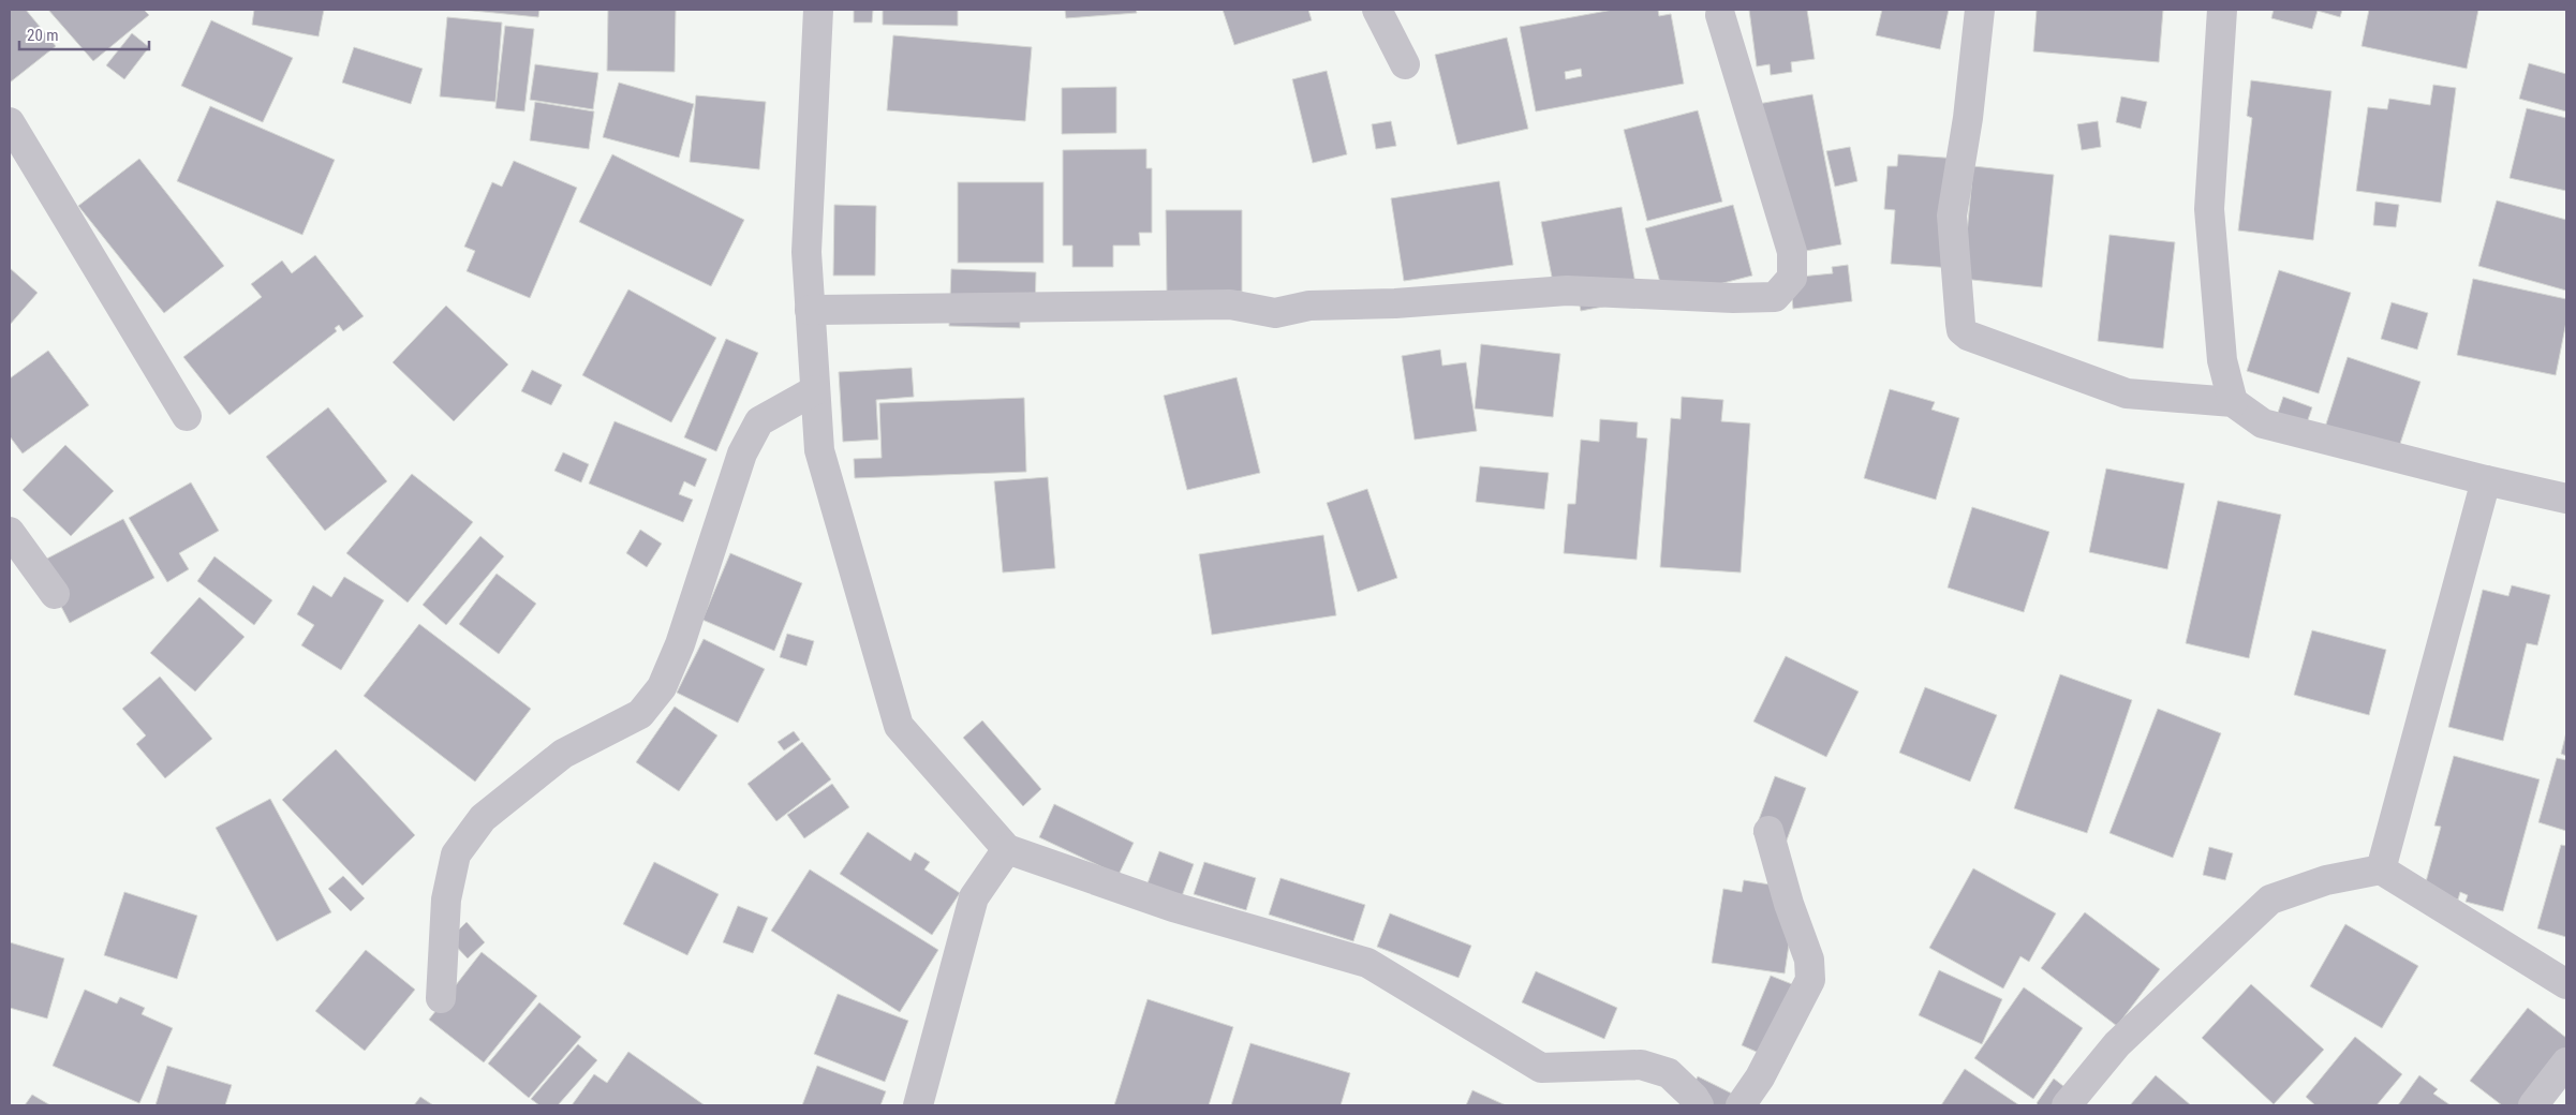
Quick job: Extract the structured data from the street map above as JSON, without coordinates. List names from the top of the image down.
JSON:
{
  "scale_bar": "20 m"
}
